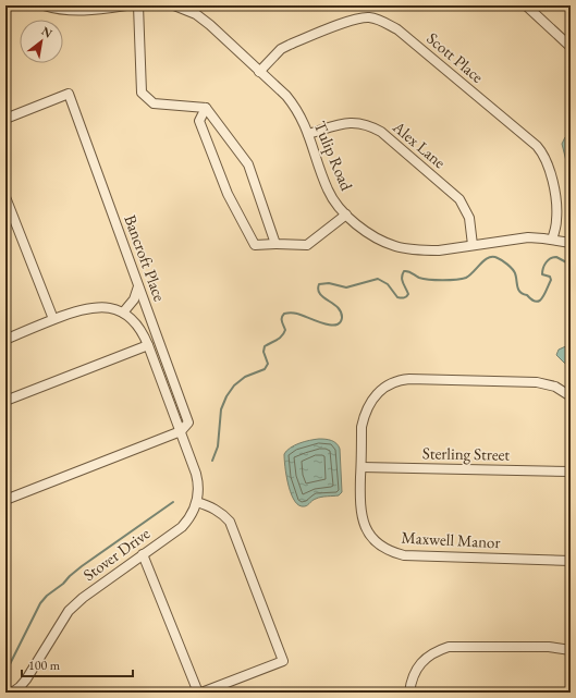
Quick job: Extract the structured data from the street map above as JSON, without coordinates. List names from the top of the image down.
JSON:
{
  "streets": {
    "street": [
      "Scott Place",
      "Alex Lane",
      "Tulip Road",
      "Bancroft Place",
      "Sterling Street",
      "Maxwell Manor",
      "Stover Drive"
    ]
  },
  "crossings": [
    ["Scott Place", "Tulip Road"],
    ["Alex Lane", "Tulip Road"],
    ["Bancroft Place", "Stover Drive"],
    ["Sterling Street", "Maxwell Manor"]
  ],
  "scale_bar": "100 m",
  "north": "top right"
}
